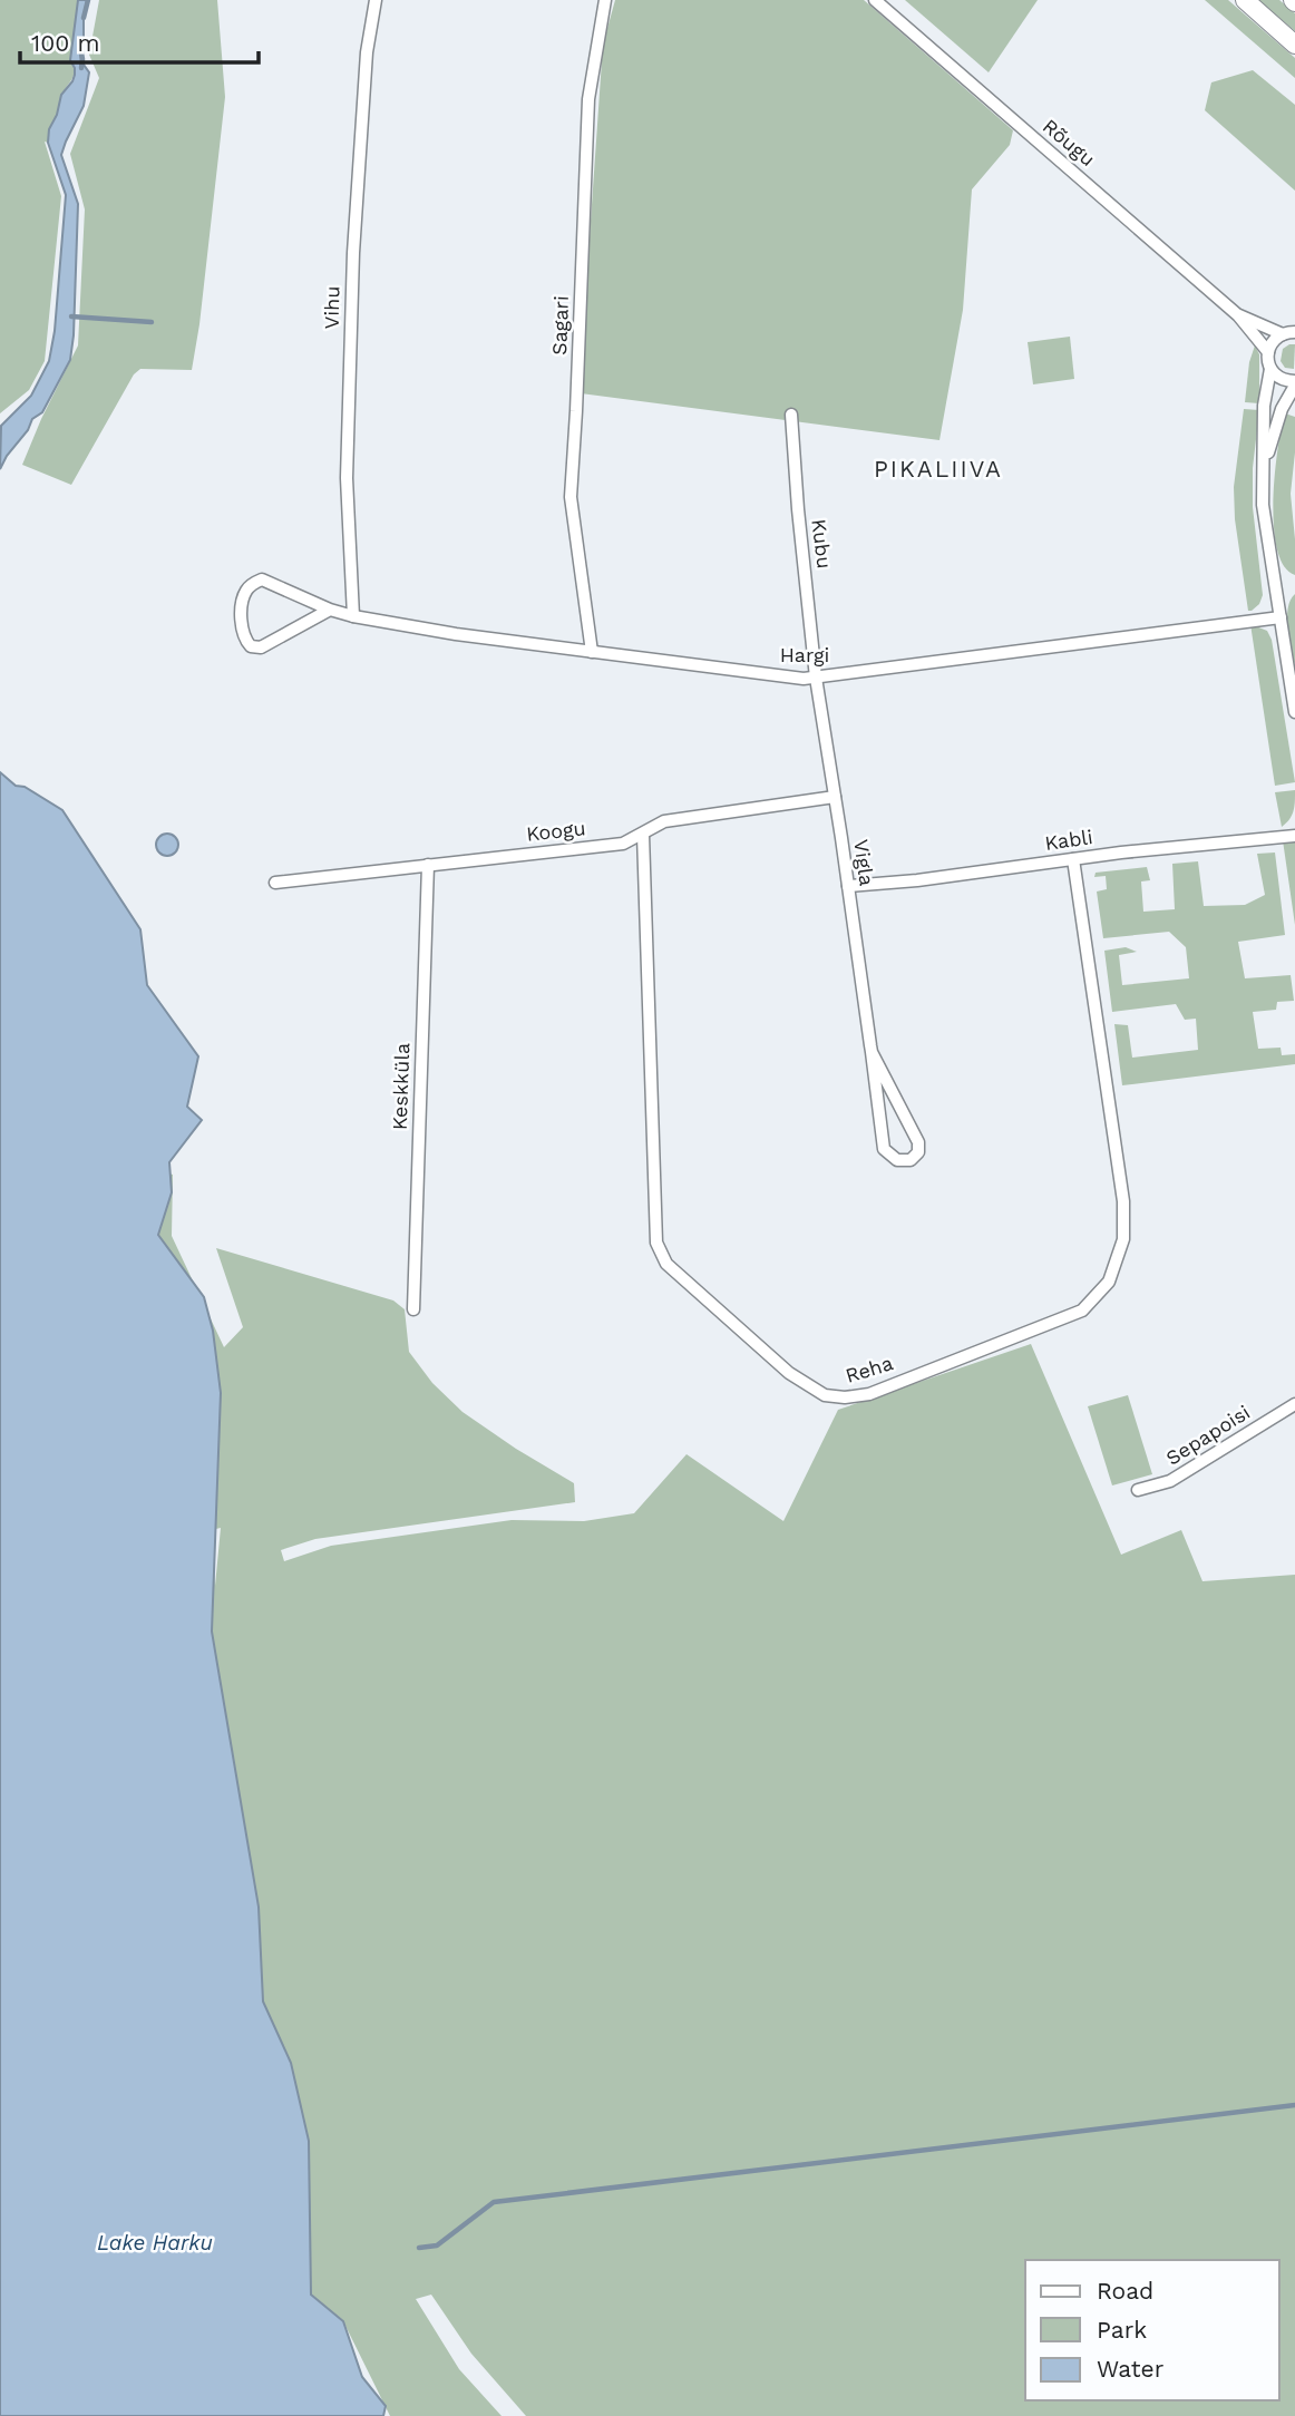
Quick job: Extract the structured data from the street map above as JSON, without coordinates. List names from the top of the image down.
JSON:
{
  "streets": {
    "street": [
      "Rõugu",
      "Vihu",
      "Sagari",
      "Kubu",
      "Hargi",
      "Koogu",
      "Kabli",
      "Vigla",
      "Keskküla",
      "Reha",
      "Sepapoisi"
    ]
  },
  "crossings": [
    ["Vihu", "Hargi"],
    ["Sagari", "Hargi"],
    ["Kubu", "Hargi"],
    ["Kubu", "Vigla"],
    ["Hargi", "Vigla"],
    ["Koogu", "Vigla"],
    ["Koogu", "Keskküla"],
    ["Koogu", "Reha"],
    ["Kabli", "Vigla"],
    ["Kabli", "Reha"]
  ],
  "districts": ["PIKALIIVA"],
  "water": ["Lake Harku"],
  "legend": ["Road", "Park", "Water"],
  "scale_bar": "100 m"
}
